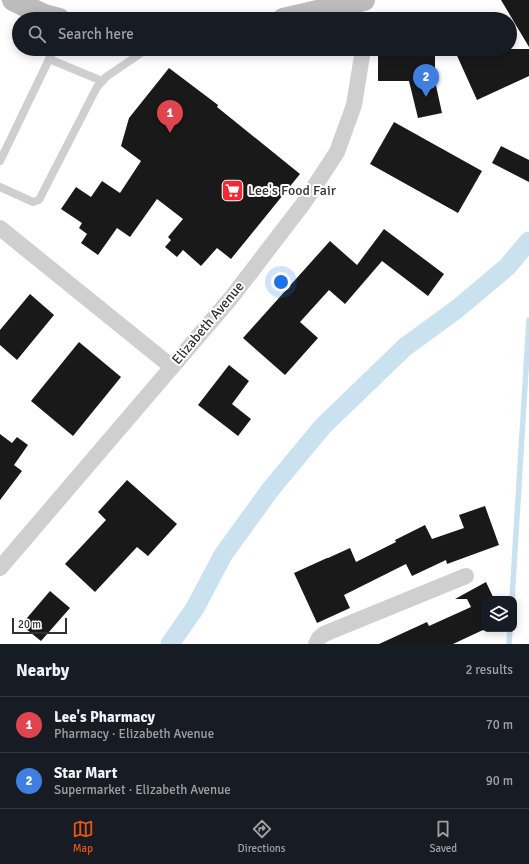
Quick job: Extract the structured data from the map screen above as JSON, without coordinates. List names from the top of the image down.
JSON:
{
  "streets": {
    "street": ["Elizabeth Avenue"]
  },
  "places": {
    "supermarket": ["Lee's Food Fair"]
  },
  "scale_bar": "20 m",
  "page": {
    "search": "Search here",
    "pins": ["2", "1"],
    "scale": "20 m",
    "heading": ["Nearby", "2 results"],
    "list": [
      {
        "mark": "1",
        "name": "Lee's Pharmacy",
        "note": "Pharmacy · Elizabeth Avenue",
        "value": "70 m"
      },
      {
        "mark": "2",
        "name": "Star Mart",
        "note": "Supermarket · Elizabeth Avenue",
        "value": "90 m"
      }
    ],
    "nav": ["Map", "Directions", "Saved"]
  }
}
